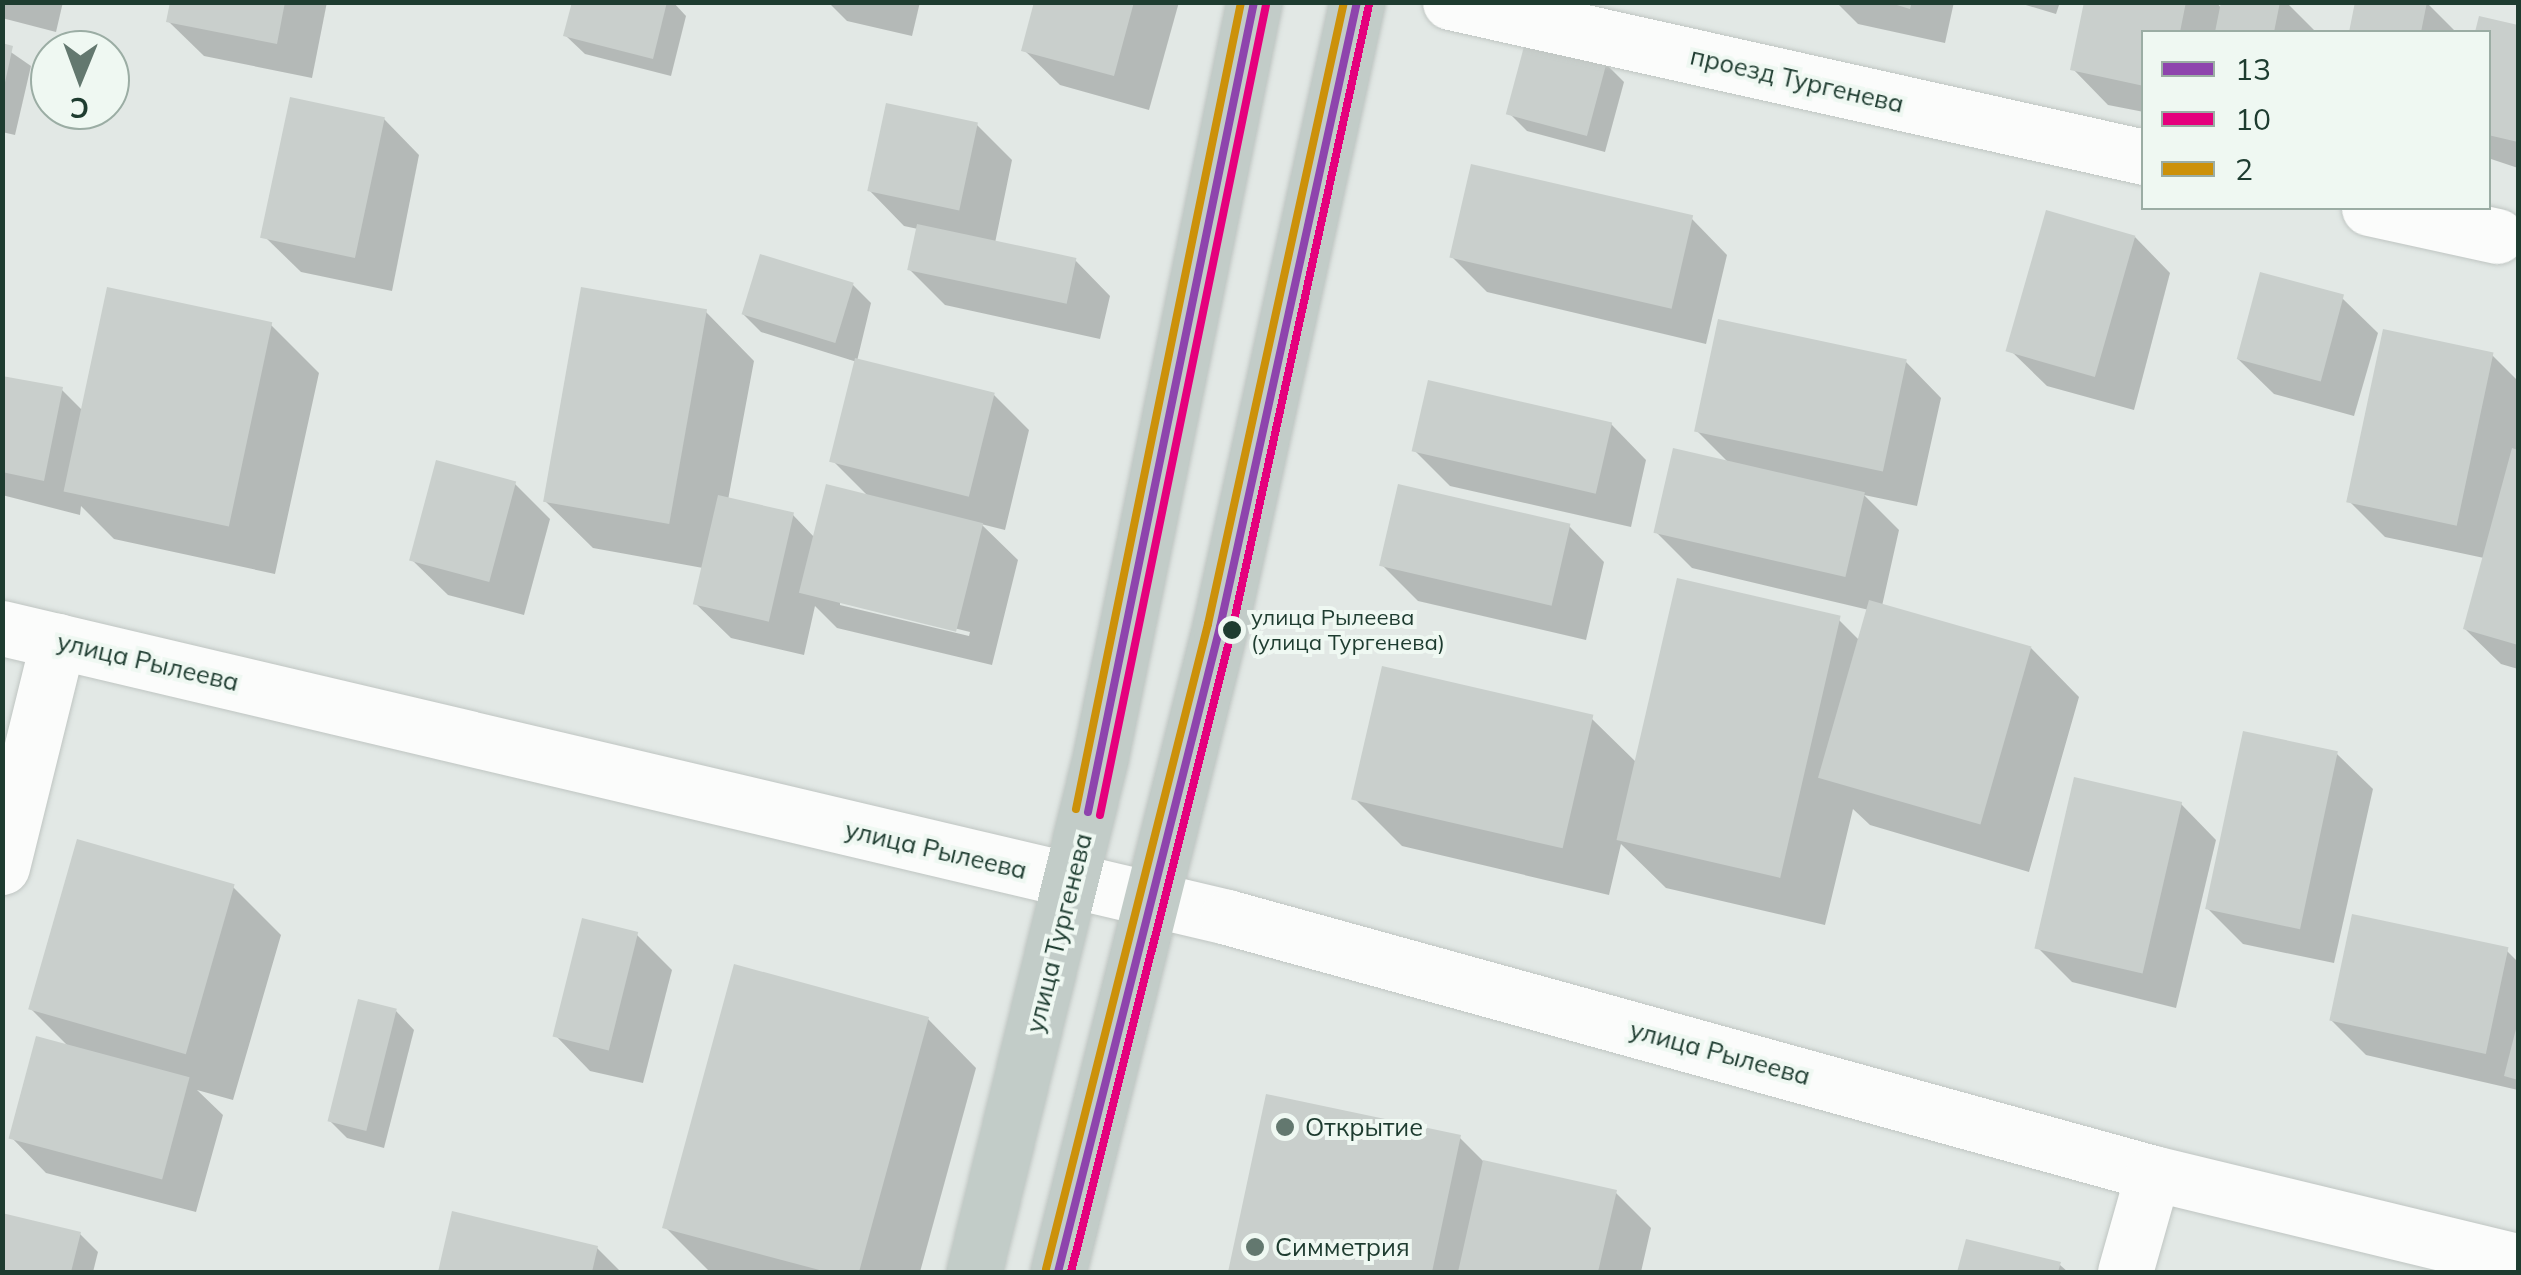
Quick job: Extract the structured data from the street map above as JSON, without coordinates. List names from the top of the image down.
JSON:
{
  "streets": {
    "highway": ["улица Тургенева"],
    "street": ["проезд Тургенева", "улица Рылеева"]
  },
  "crossings": [
    ["улица Рылеева", "улица Тургенева"]
  ],
  "places": ["улица Рылеева (улица Тургенева)", "Открытие", "Симметрия"],
  "lines": ["transit line 13", "transit line 2", "transit line 10"],
  "legend": ["13", "10", "2"],
  "north": "bottom"
}
